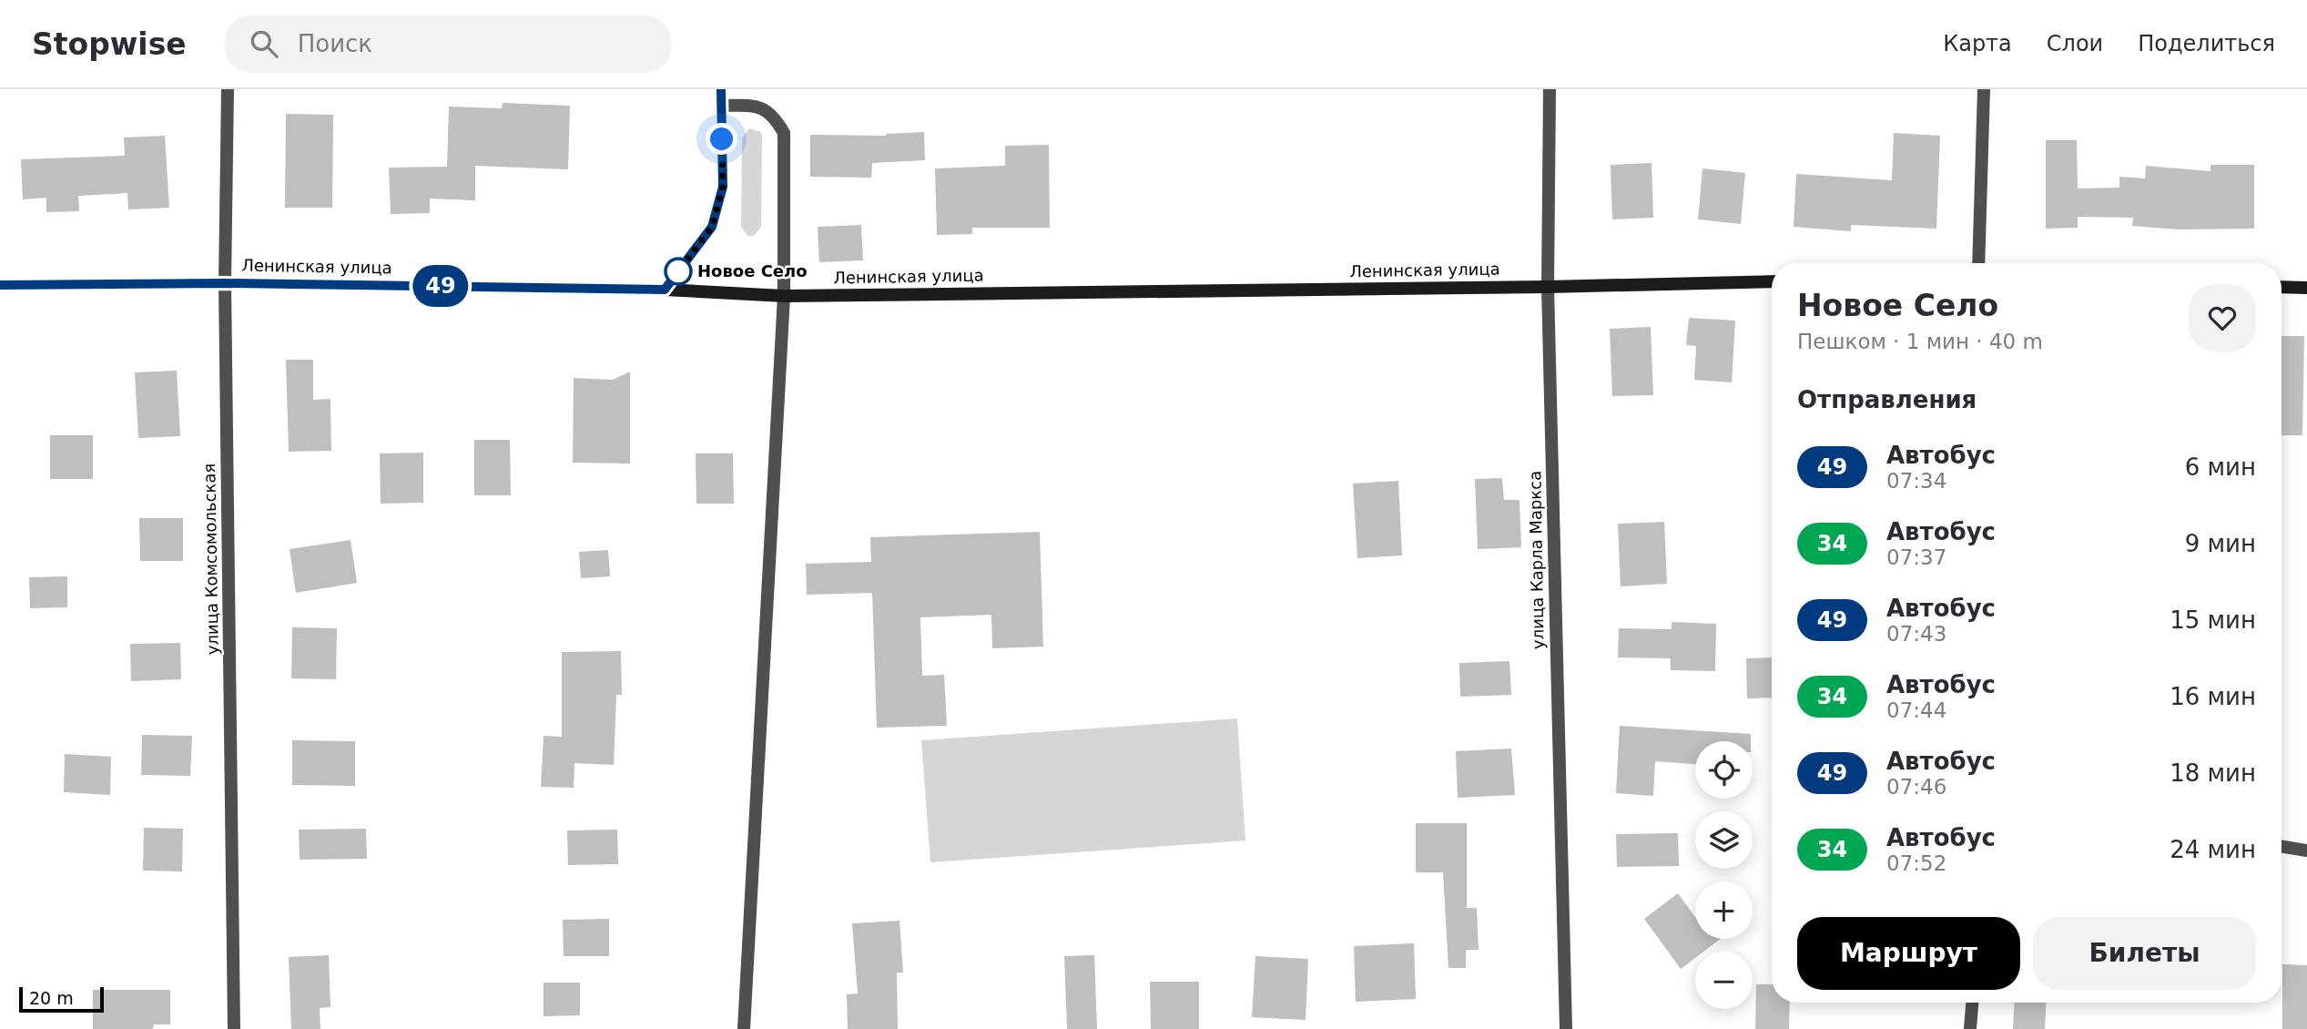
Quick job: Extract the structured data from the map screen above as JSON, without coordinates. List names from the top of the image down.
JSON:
{
  "streets": {
    "street": ["Ленинская улица", "улица Комсомольская", "улица Карла Маркса"]
  },
  "crossings": [
    ["Ленинская улица", "улица Комсомольская"],
    ["Ленинская улица", "улица Карла Маркса"]
  ],
  "places": ["Новое Село"],
  "lines": ["bus line 49"],
  "scale_bar": "20 m",
  "page": {
    "header": "Stopwise",
    "search": "Поиск",
    "nav": ["Карта", "Слои", "Поделиться"],
    "on_map": "49",
    "heading": [
      ["Новое Село", "Пешком · 1 мин · 40 m"],
      "Отправления"
    ],
    "list": [
      {
        "mark": "49",
        "name": "Автобус",
        "note": "07:34",
        "value": "6 мин"
      },
      {
        "mark": "34",
        "name": "Автобус",
        "note": "07:37",
        "value": "9 мин"
      },
      {
        "mark": "49",
        "name": "Автобус",
        "note": "07:43",
        "value": "15 мин"
      },
      {
        "mark": "34",
        "name": "Автобус",
        "note": "07:44",
        "value": "16 мин"
      },
      {
        "mark": "49",
        "name": "Автобус",
        "note": "07:46",
        "value": "18 мин"
      },
      {
        "mark": "34",
        "name": "Автобус",
        "note": "07:52",
        "value": "24 мин"
      }
    ],
    "map_buttons": ["+", "−"],
    "buttons": ["Маршрут", "Билеты"],
    "scale": "20 m"
  }
}
